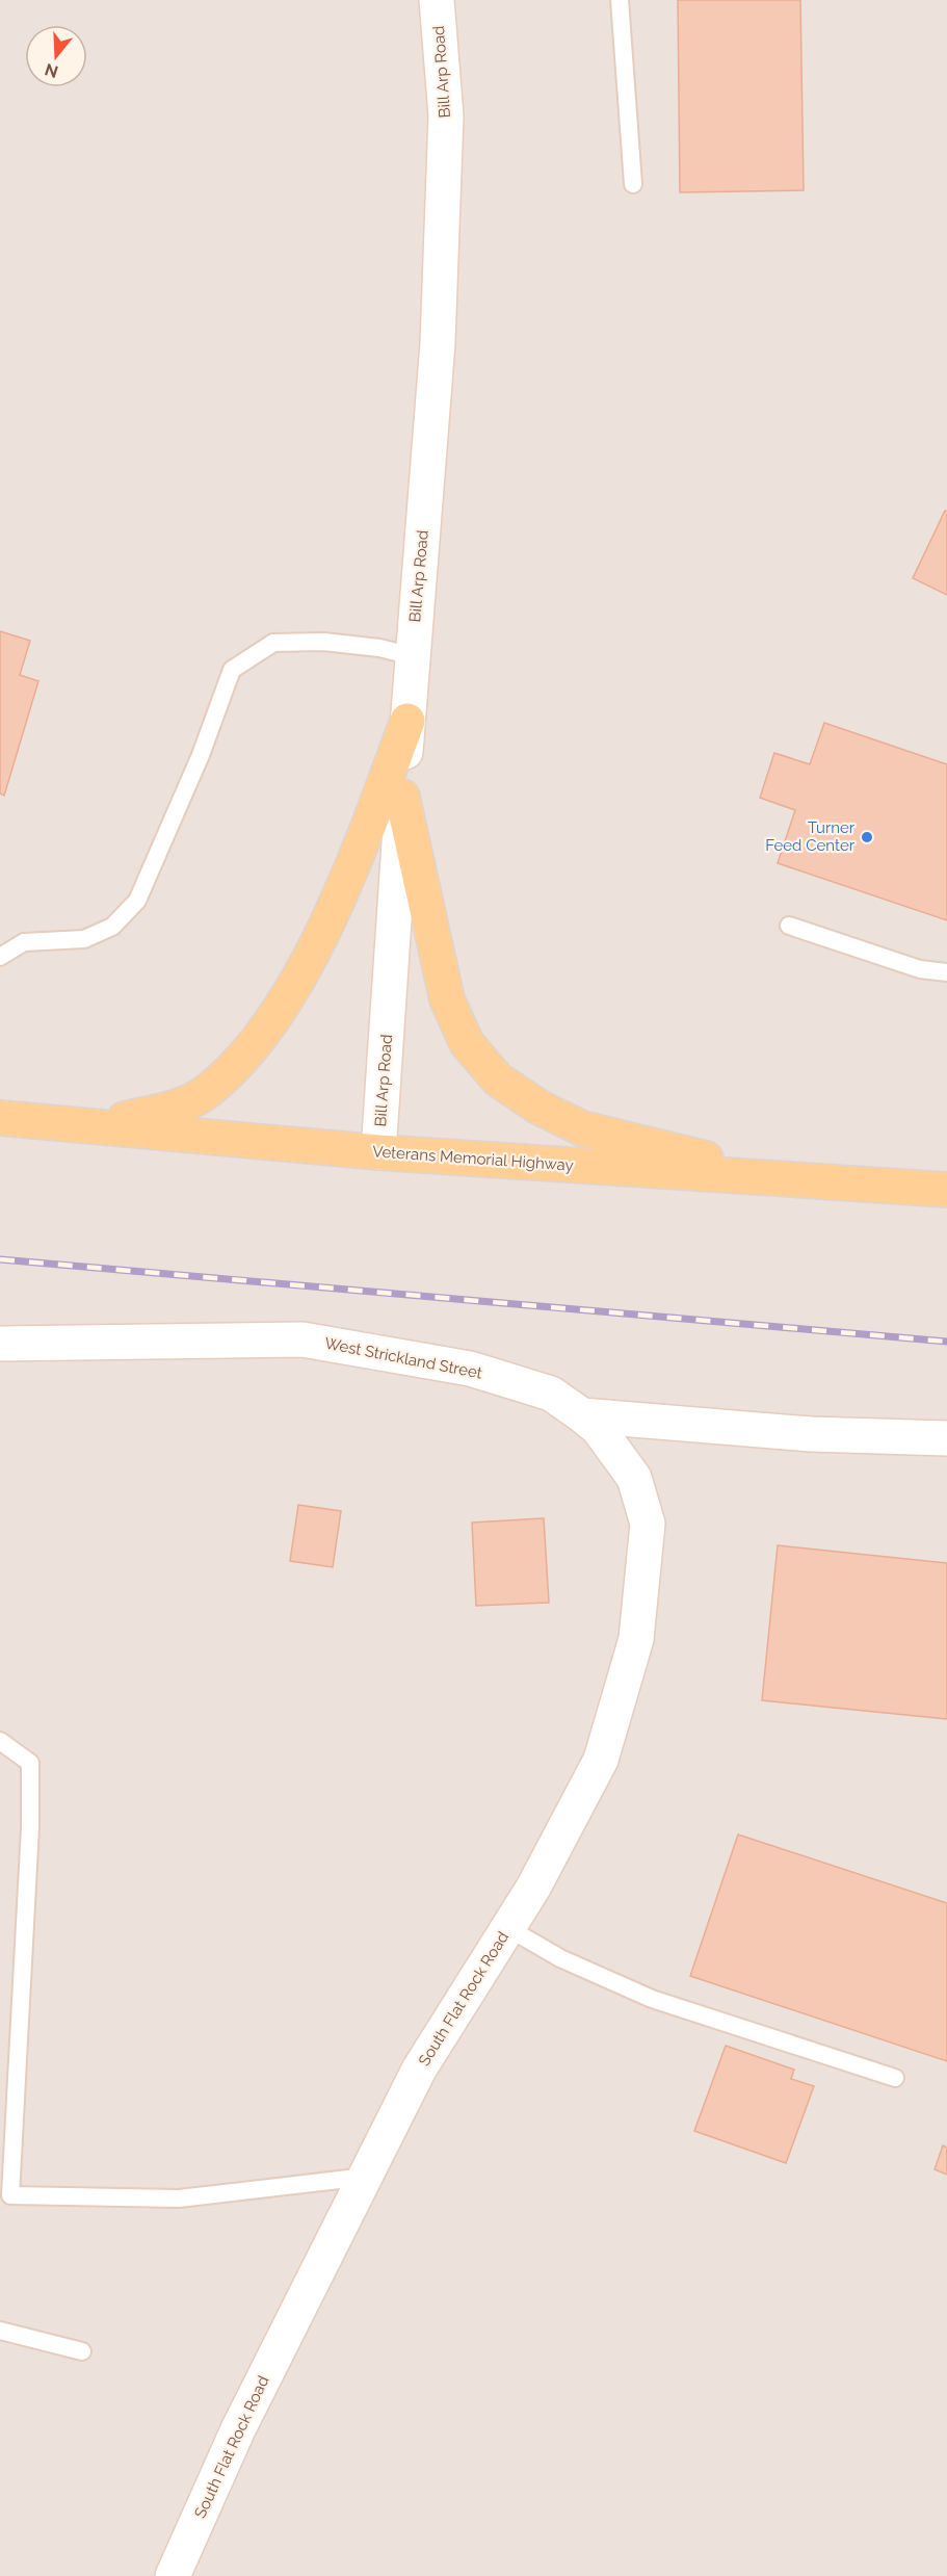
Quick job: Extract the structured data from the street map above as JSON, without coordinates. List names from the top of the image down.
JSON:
{
  "streets": {
    "main road": ["Veterans Memorial Highway"],
    "street": ["Bill Arp Road", "West Strickland Street", "South Flat Rock Road"]
  },
  "crossings": [
    ["Bill Arp Road", "Veterans Memorial Highway"],
    ["West Strickland Street", "South Flat Rock Road"]
  ],
  "places": ["Turner Feed Center"],
  "north": "bottom"
}
